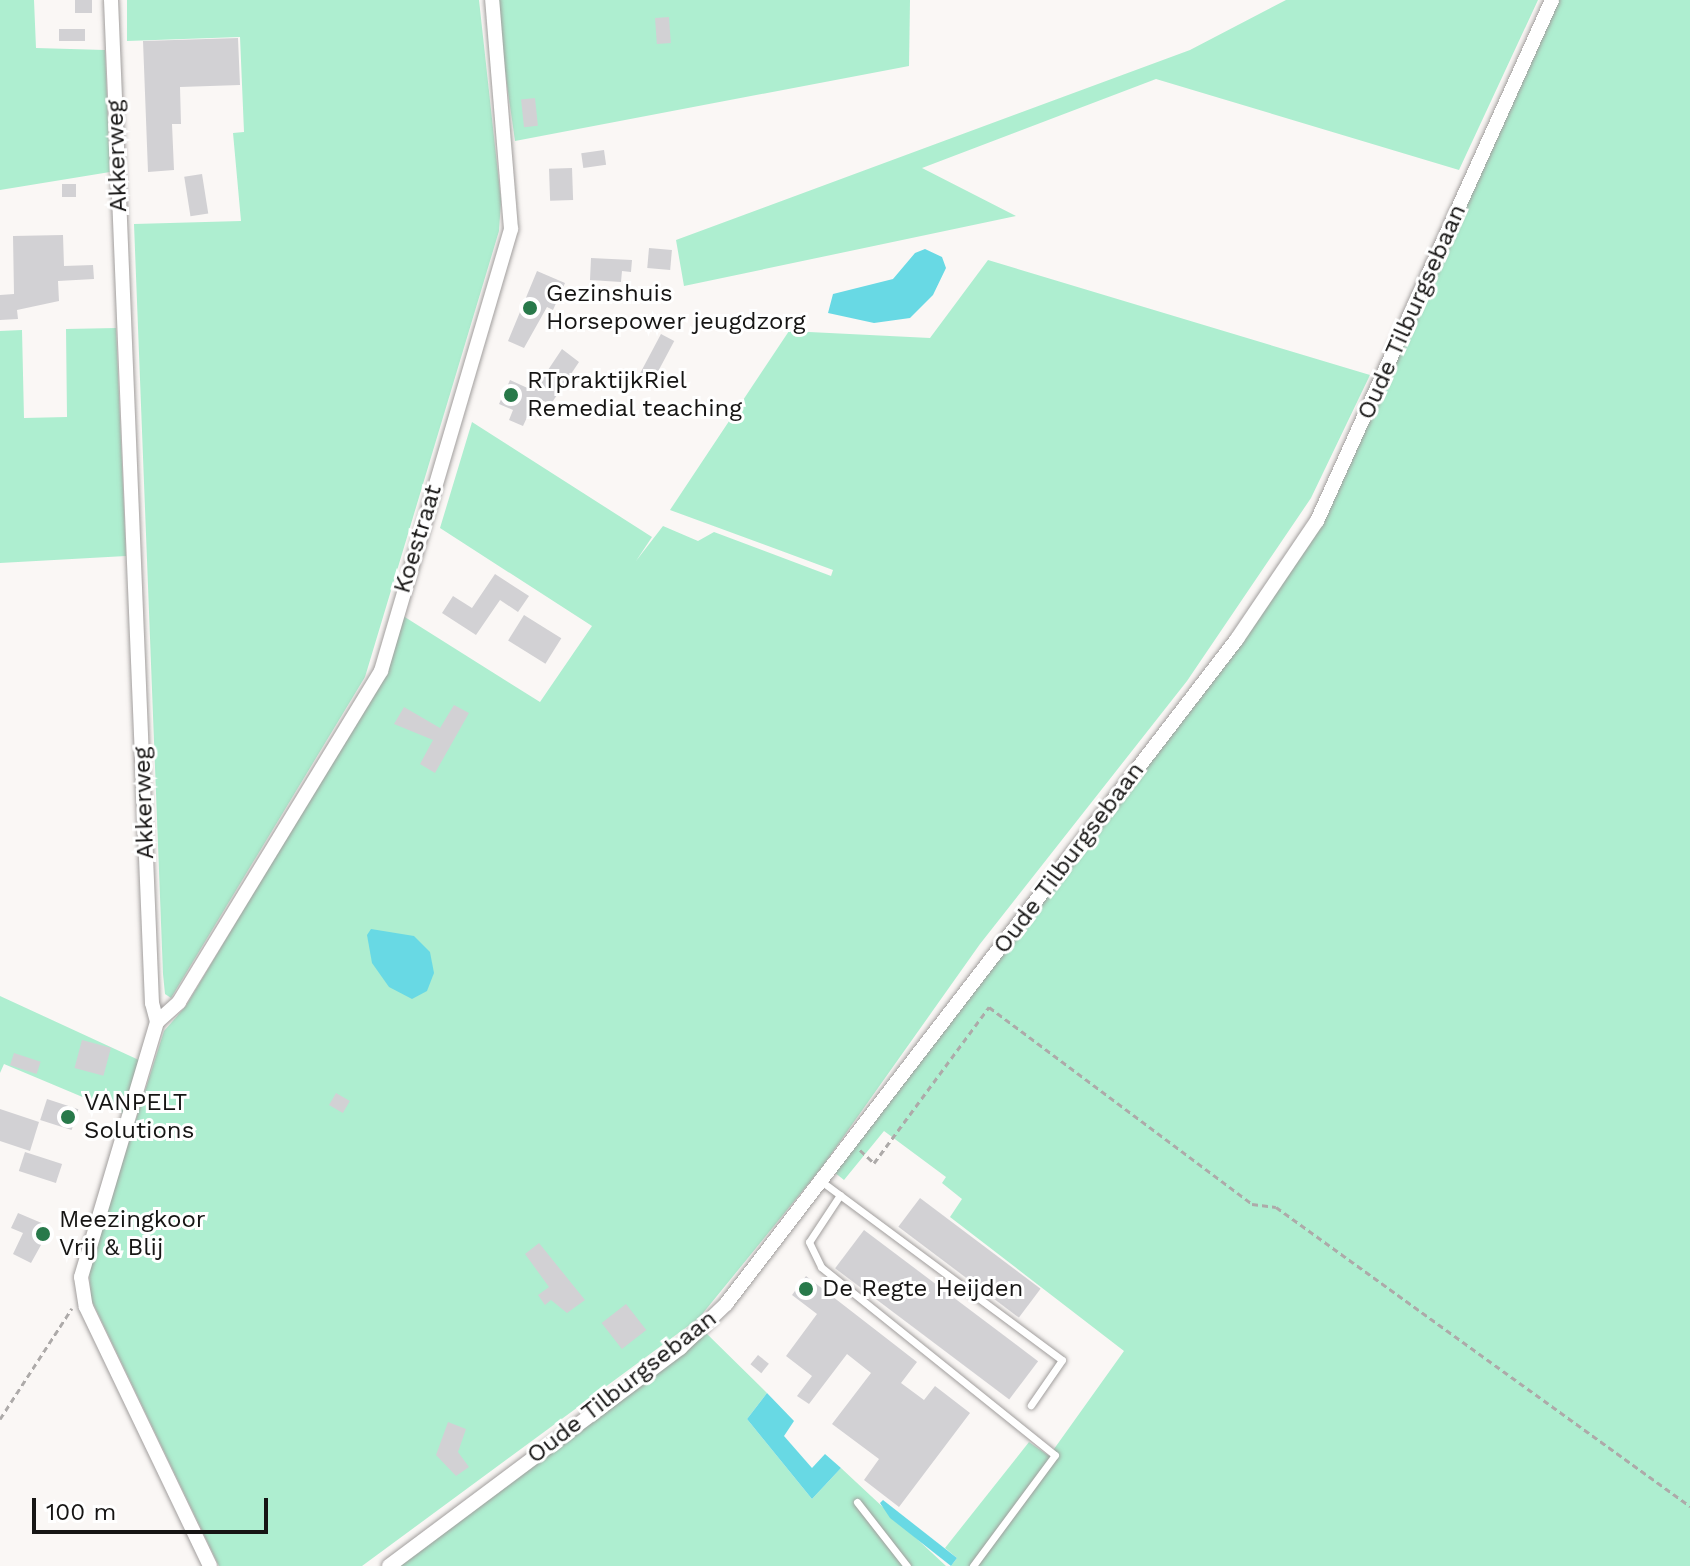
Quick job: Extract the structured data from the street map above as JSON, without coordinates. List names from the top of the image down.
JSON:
{
  "streets": {
    "street": ["Akkerweg", "Oude Tilburgsebaan", "Koestraat"]
  },
  "crossings": [
    ["Akkerweg", "Koestraat"]
  ],
  "places": [
    "Gezinshuis Horsepower jeugdzorg",
    "RTpraktijkRiel Remedial teaching",
    "VANPELT Solutions",
    "Meezingkoor Vrij & Blij",
    "De Regte Heijden"
  ],
  "scale_bar": "100 m"
}
